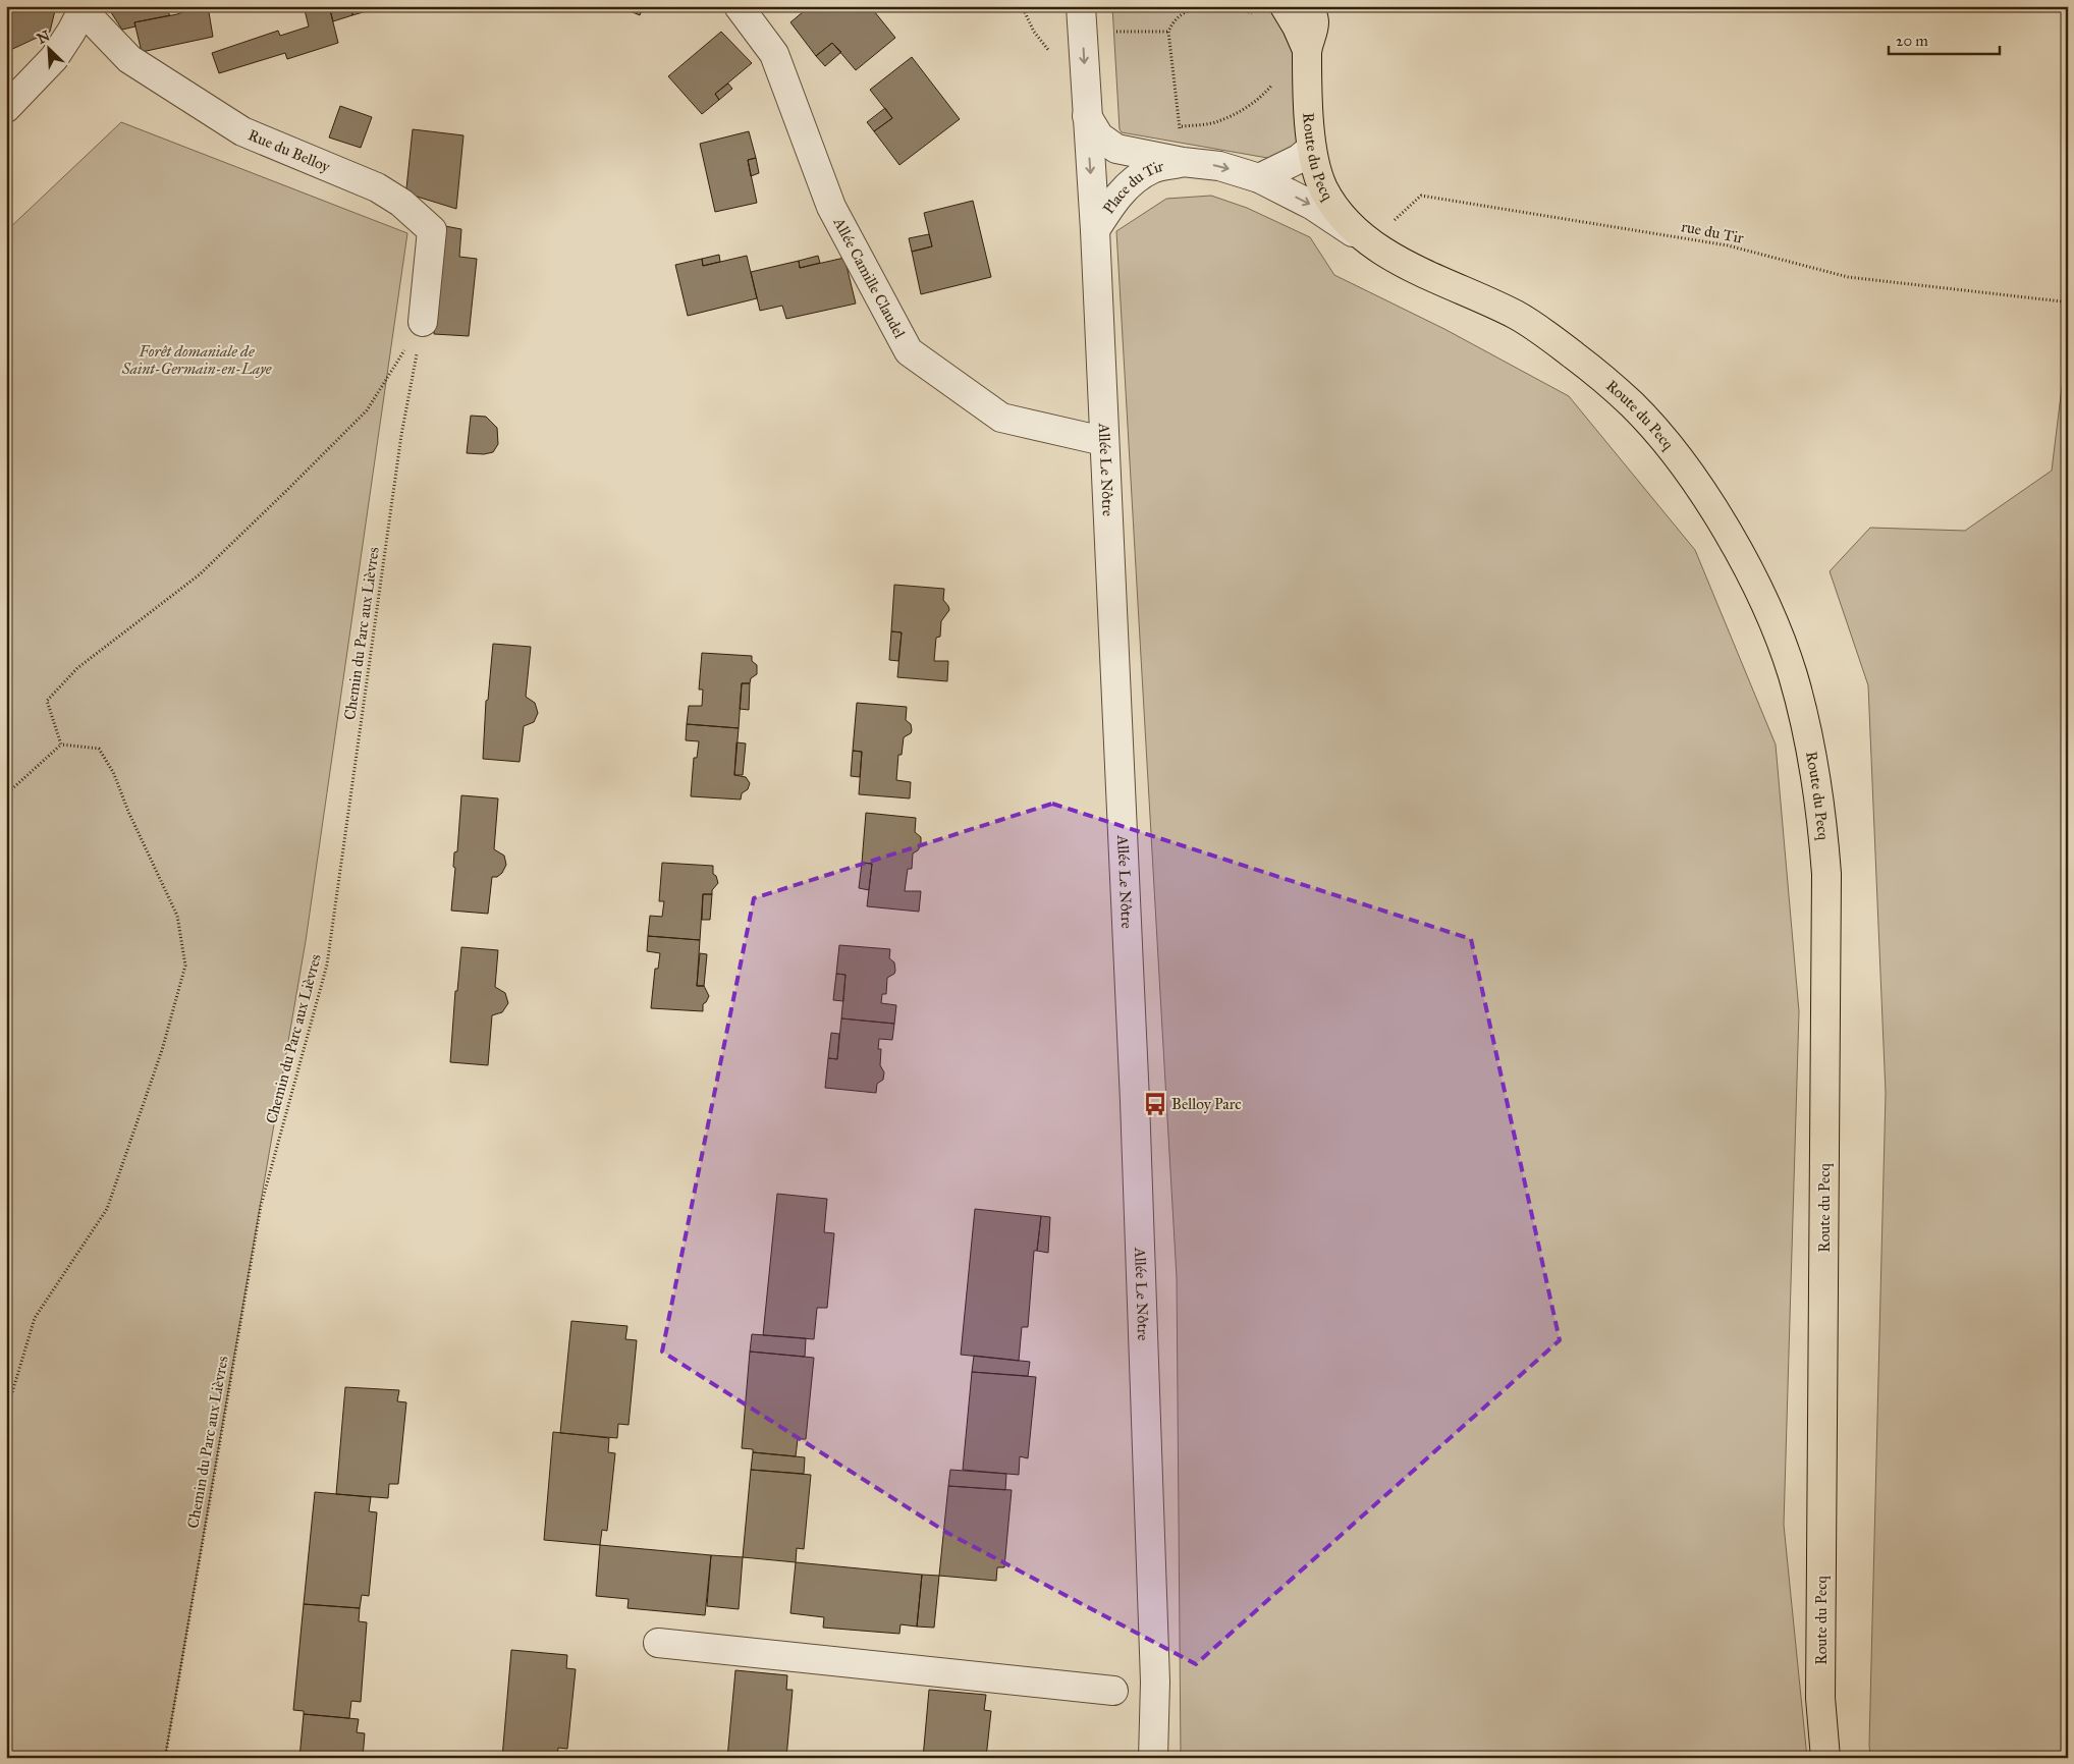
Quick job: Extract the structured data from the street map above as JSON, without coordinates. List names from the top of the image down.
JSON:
{
  "streets": {
    "main road": ["Route du Pecq"],
    "street": [
      "Rue du Belloy",
      "Place du Tir",
      "Allée Camille Claudel",
      "Allée Le Nôtre"
    ],
    "path": ["rue du Tir", "Chemin du Parc aux Lièvres"]
  },
  "crossings": [
    ["Rue du Belloy", "Chemin du Parc aux Lièvres"],
    ["Route du Pecq", "Place du Tir"],
    ["Route du Pecq", "rue du Tir"],
    ["Place du Tir", "rue du Tir"],
    ["Place du Tir", "Allée Le Nôtre"],
    ["Allée Camille Claudel", "Allée Le Nôtre"]
  ],
  "one_way": ["Place du Tir"],
  "parks": ["Forêt domaniale de Saint-Germain-en-Laye"],
  "places": {
    "bus stop": ["Belloy Parc"]
  },
  "scale_bar": "20 m",
  "north": "top left"
}
